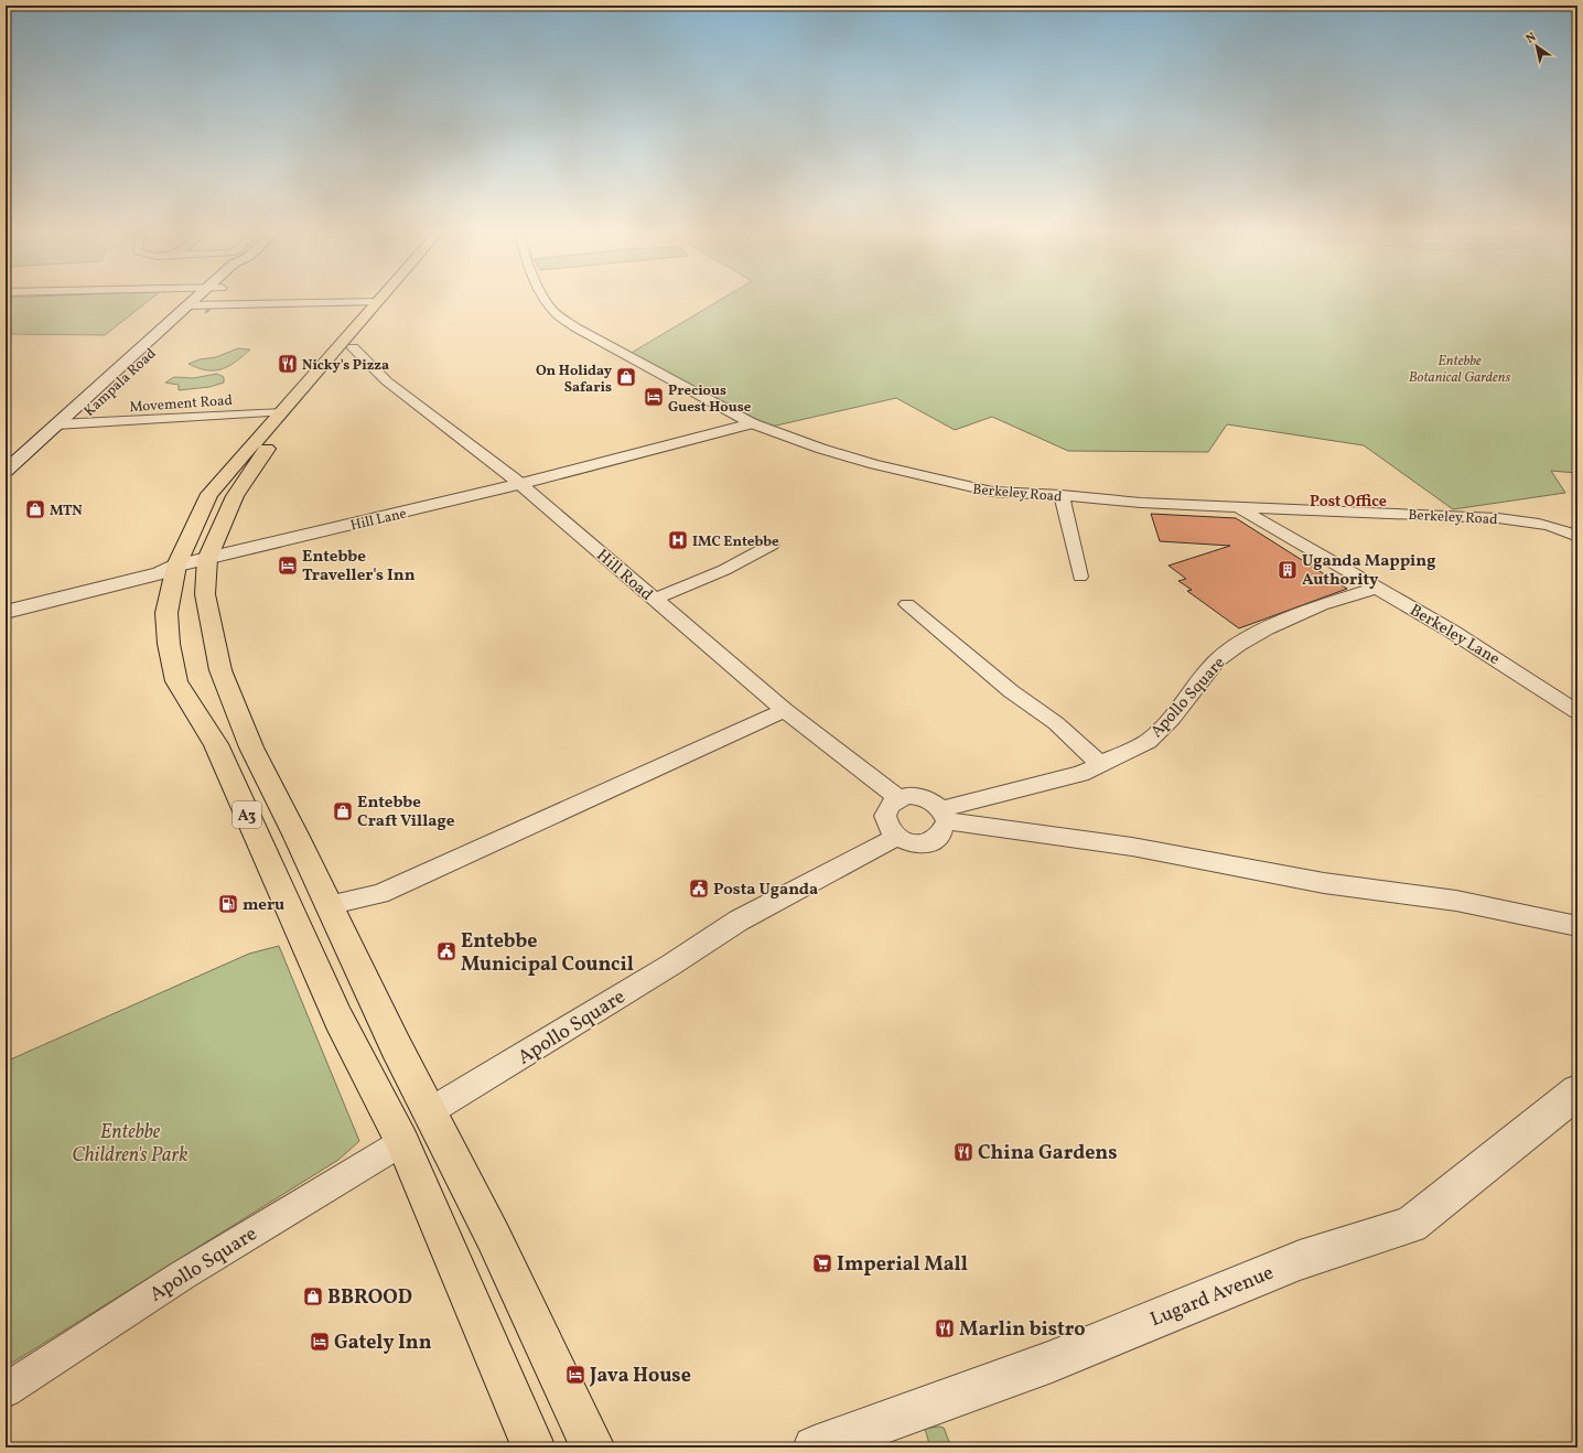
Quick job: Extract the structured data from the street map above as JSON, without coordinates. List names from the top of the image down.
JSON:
{
  "streets": {
    "highway": ["A3"],
    "main road": ["Kampala Road", "Hill Lane", "Lugard Avenue"],
    "street": [
      "Movement Road",
      "Berkeley Road",
      "Hill Road",
      "Berkeley Lane",
      "Apollo Square"
    ]
  },
  "crossings": [
    ["Kampala Road", "Movement Road"],
    ["Movement Road", "A3"],
    ["Berkeley Road", "Hill Lane"],
    ["Berkeley Road", "Berkeley Lane"],
    ["Hill Lane", "Hill Road"],
    ["Hill Lane", "A3"],
    ["Hill Road", "Apollo Square"],
    ["Hill Road", "A3"],
    ["Berkeley Lane", "Apollo Square"],
    ["Apollo Square", "A3"]
  ],
  "districts": ["Post Office"],
  "parks": ["Entebbe Botanical Gardens", "Entebbe Children's Park"],
  "places": {
    "restaurant": ["Nicky's Pizza", "China Gardens", "Marlin bistro"],
    "shop": [
      "On Holiday Safaris",
      "MTN",
      "Entebbe Craft Village",
      "BBROOD"
    ],
    "hotel": [
      "Precious Guest House",
      "Entebbe Traveller's Inn",
      "Gately Inn",
      "Java House"
    ],
    "hospital": ["IMC Entebbe"],
    "building": ["Uganda Mapping Authority"],
    "public building": ["Posta Uganda", "Entebbe Municipal Council"],
    "fuel station": ["meru"],
    "supermarket": ["Imperial Mall"]
  },
  "north": "top left"
}
